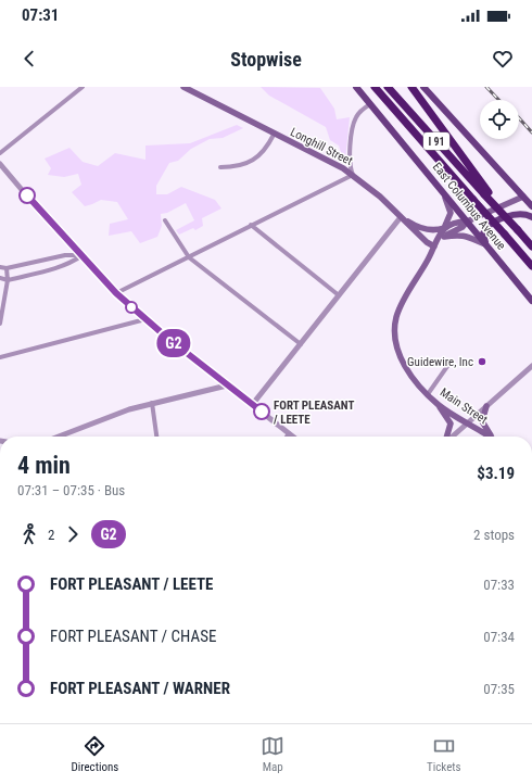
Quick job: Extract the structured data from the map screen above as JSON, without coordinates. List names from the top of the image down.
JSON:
{
  "streets": {
    "highway": ["I 91"],
    "main road": ["Longhill Street", "East Columbus Avenue", "Main Street"]
  },
  "crossings": [
    ["Longhill Street", "Main Street"],
    ["East Columbus Avenue", "Main Street"]
  ],
  "places": ["Guidewire, Inc", "FORT PLEASANT / LEETE"],
  "lines": ["bus line G2"],
  "page": {
    "status": "07:31",
    "header": "Stopwise",
    "on_map": "G2",
    "heading": ["4 min", "07:31 – 07:35 · Bus", "$3.19"],
    "legs": ["2", "G2", "2 stops"],
    "list": [
      {
        "name": "FORT PLEASANT / LEETE",
        "value": "07:33"
      },
      {
        "name": "FORT PLEASANT / CHASE",
        "value": "07:34"
      },
      {
        "name": "FORT PLEASANT / WARNER",
        "value": "07:35"
      }
    ],
    "tabs": ["Directions", "Map", "Tickets"]
  }
}
